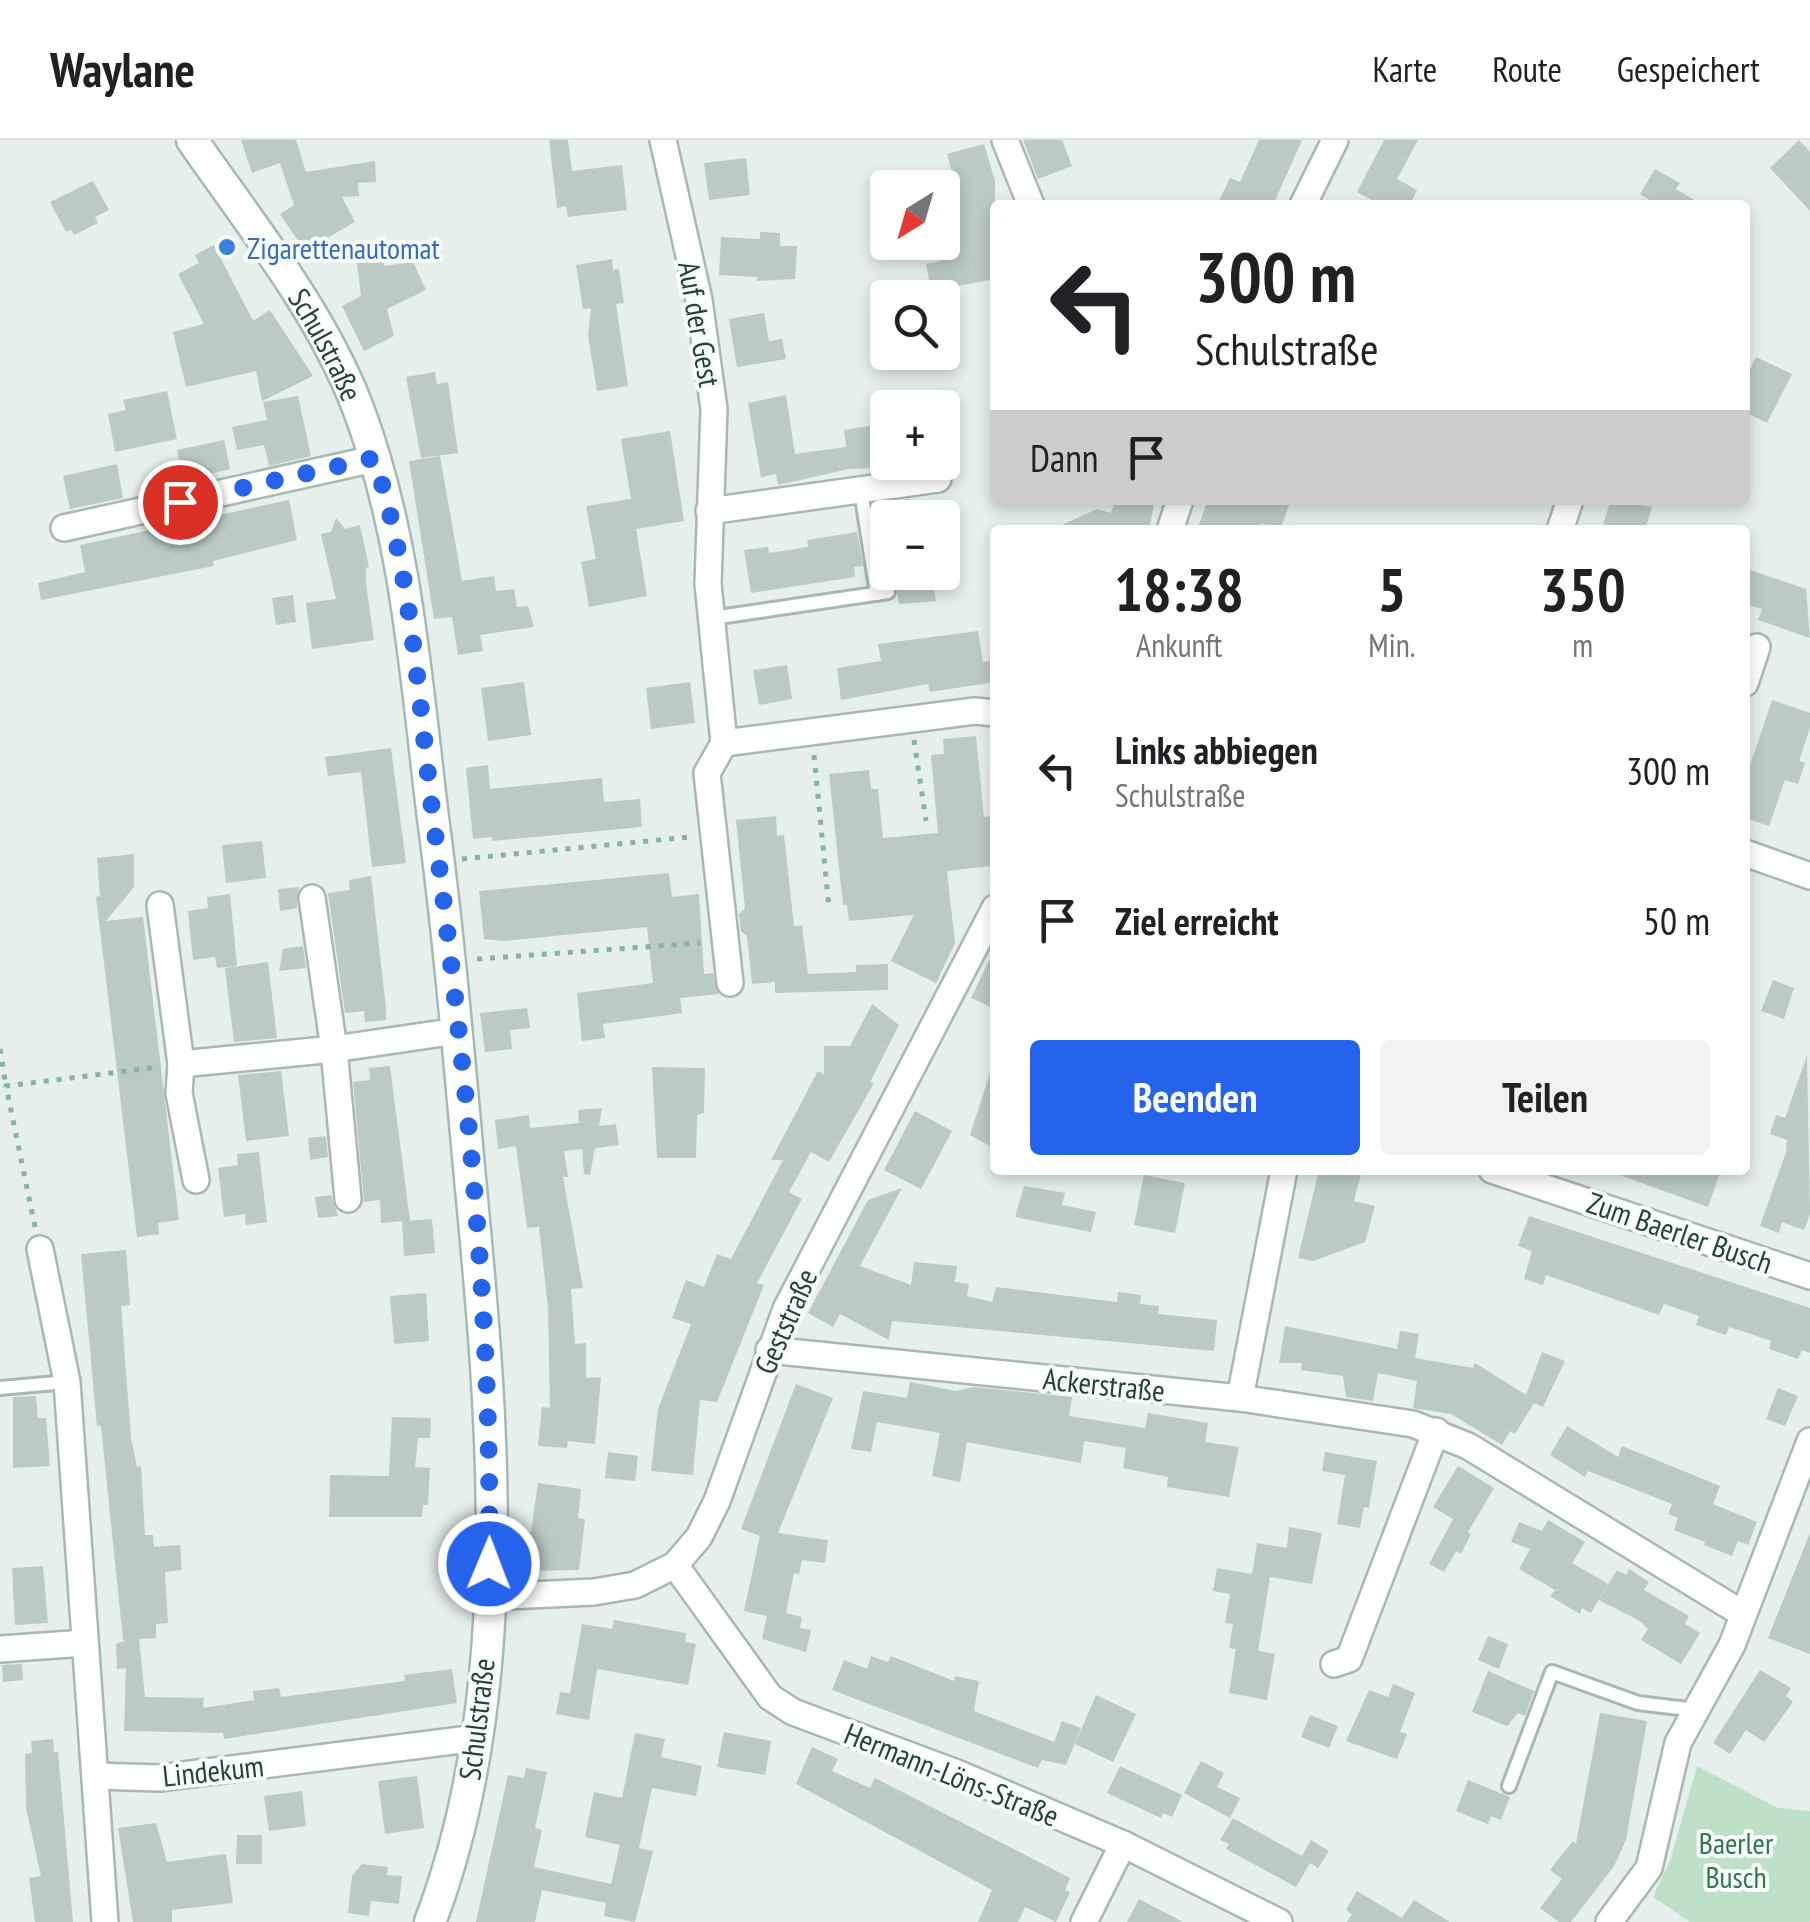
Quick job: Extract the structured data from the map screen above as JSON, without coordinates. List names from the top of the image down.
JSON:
{
  "streets": {
    "street": [
      "Auf der Gest",
      "Schulstraße",
      "Zum Baerler Busch",
      "Geststraße",
      "Ackerstraße",
      "Lindekum",
      "Hermann-Löns-Straße"
    ]
  },
  "crossings": [
    ["Schulstraße", "Geststraße"],
    ["Schulstraße", "Lindekum"],
    ["Geststraße", "Ackerstraße"],
    ["Geststraße", "Hermann-Löns-Straße"]
  ],
  "parks": ["Baerler Busch"],
  "places": ["Zigarettenautomat"],
  "north": "bottom left",
  "page": {
    "header": "Waylane",
    "nav": ["Karte", "Route", "Gespeichert"],
    "map_buttons": ["+", "−"],
    "turn": ["300 m", "Schulstraße"],
    "then": "Dann",
    "eta": [
      "18:38",
      "Ankunft",
      "5",
      "Min.",
      "350",
      "m"
    ],
    "list": [
      {
        "name": "Links abbiegen",
        "note": "Schulstraße",
        "value": "300 m"
      },
      {
        "name": "Ziel erreicht",
        "value": "50 m"
      }
    ],
    "buttons": ["Beenden", "Teilen"]
  }
}
